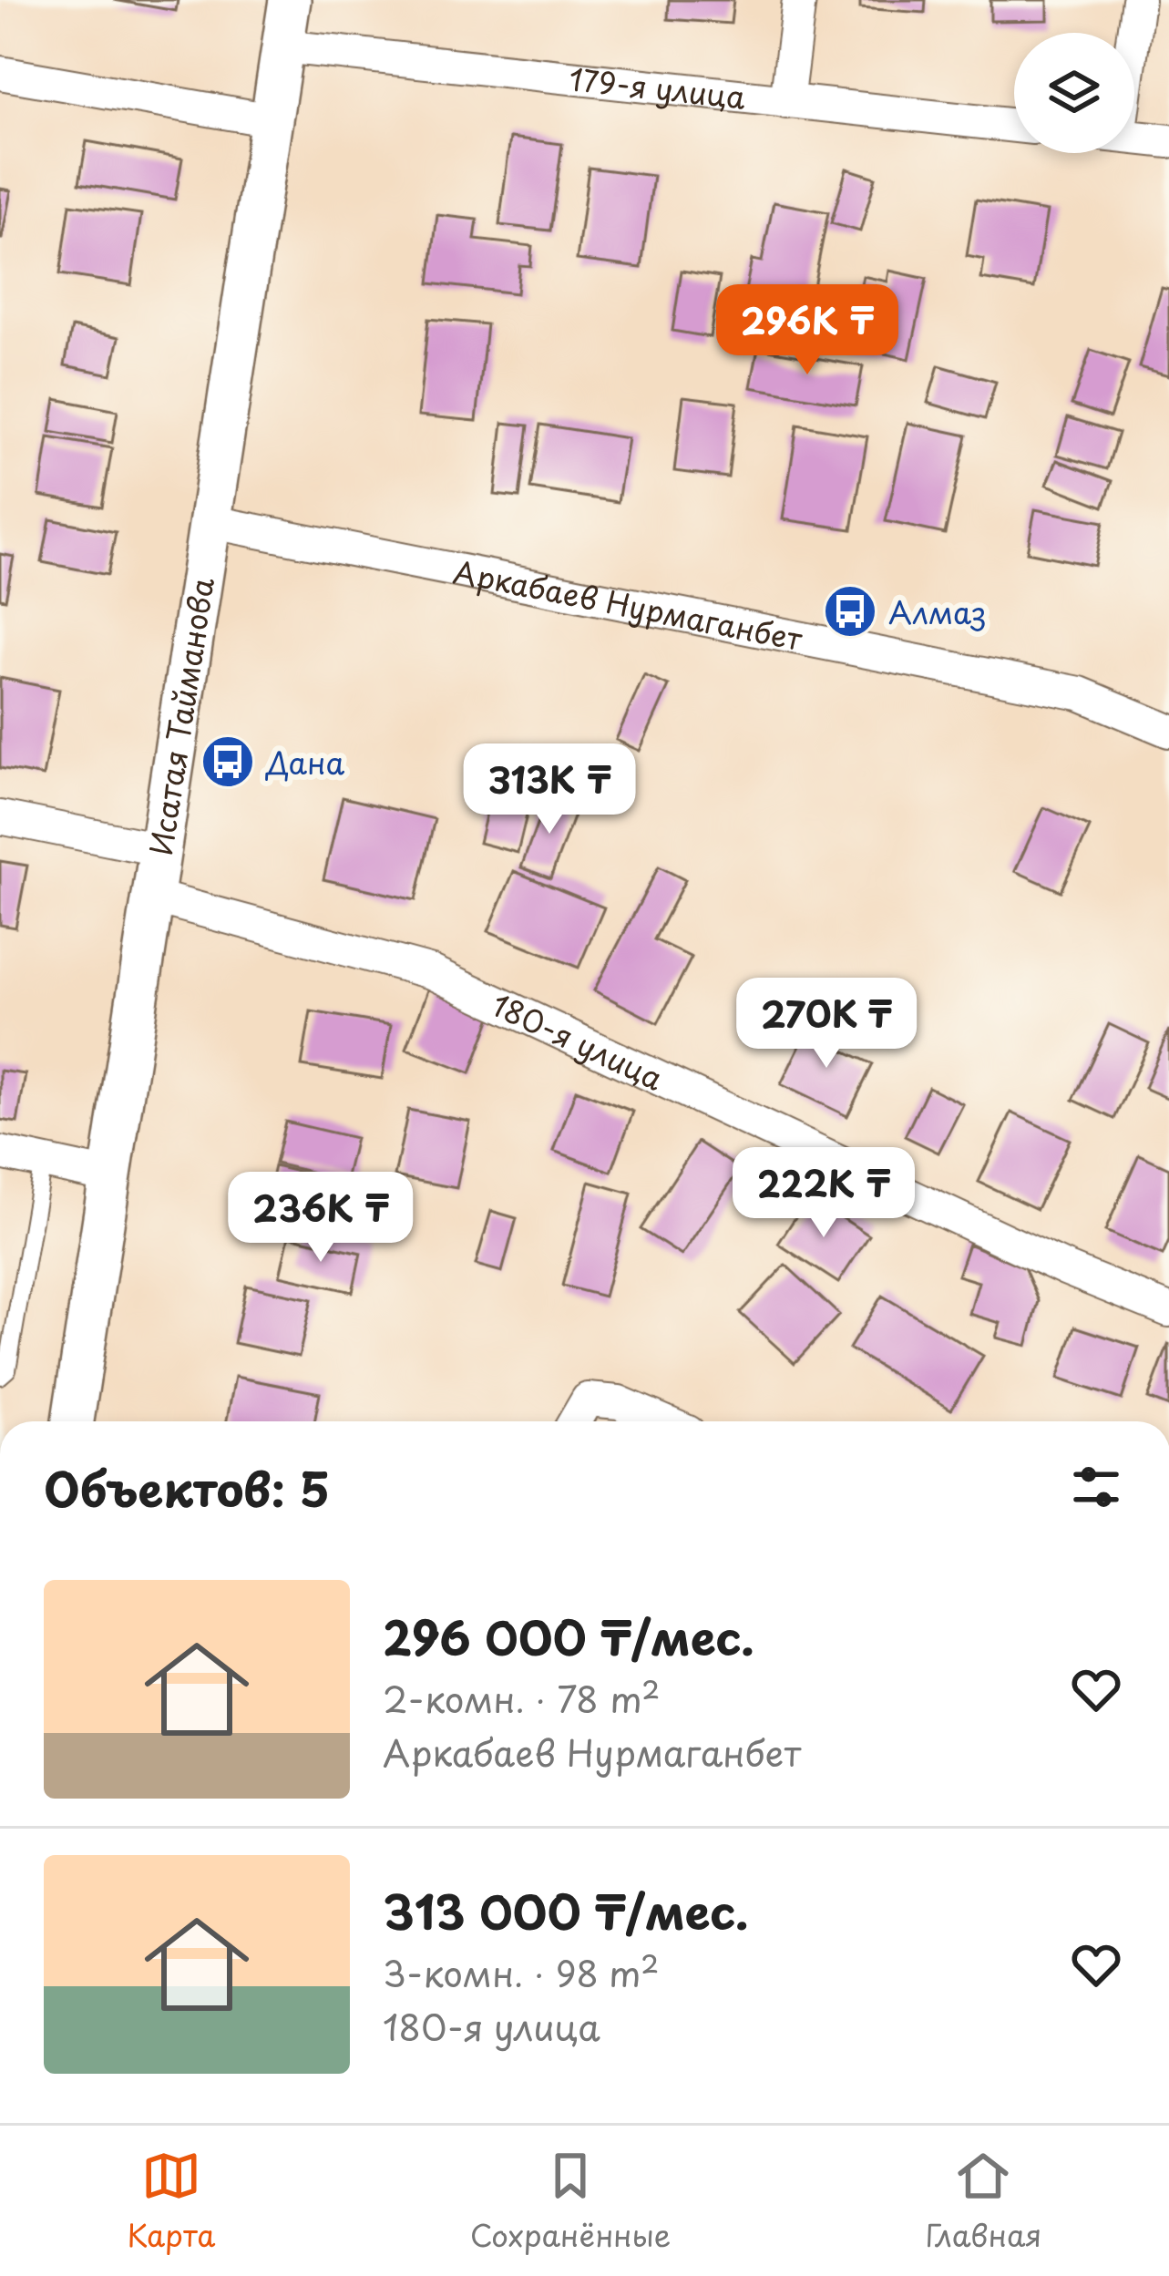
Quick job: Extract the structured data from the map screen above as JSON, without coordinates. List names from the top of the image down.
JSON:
{
  "streets": {
    "street": [
      "179-я улица",
      "Аркабаев Нурмаганбет",
      "Исатая Тайманова",
      "180-я улица"
    ]
  },
  "crossings": [
    ["179-я улица", "Исатая Тайманова"],
    ["Аркабаев Нурмаганбет", "Исатая Тайманова"],
    ["Исатая Тайманова", "180-я улица"]
  ],
  "places": {
    "bus stop": ["Алмаз", "Дана"]
  },
  "page": {
    "price": [
      "296K ₸",
      "313K ₸",
      "270K ₸",
      "222K ₸",
      "236K ₸"
    ],
    "heading": "Объектов: 5",
    "list": [
      {
        "name": "296 000 ₸/мес.",
        "note": "2-комн. · 78 m² · Аркабаев Нурмаганбет"
      },
      {
        "name": "313 000 ₸/мес.",
        "note": "3-комн. · 98 m² · 180-я улица"
      }
    ],
    "tabs": ["Карта", "Сохранённые", "Главная"]
  }
}
